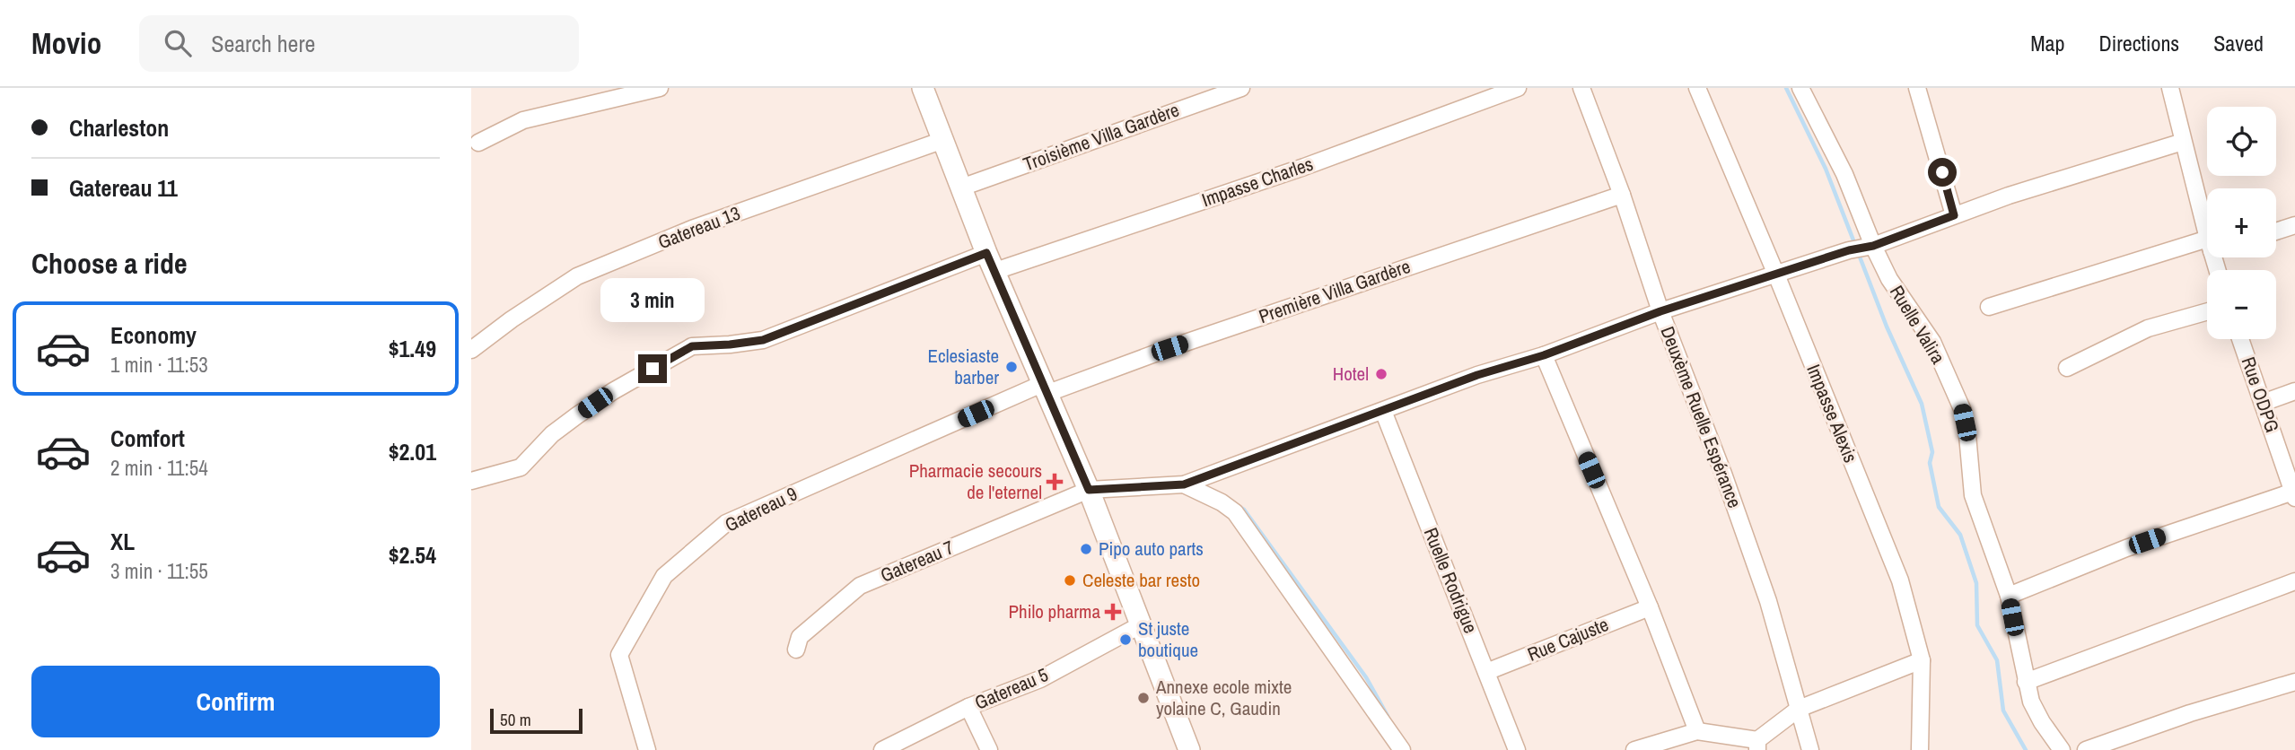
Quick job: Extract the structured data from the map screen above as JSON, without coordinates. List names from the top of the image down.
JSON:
{
  "streets": {
    "street": [
      "Troisième Villa Gardère",
      "Impasse Charles",
      "Gatereau 13",
      "Première Villa Gardère",
      "Ruelle Valira",
      "Rue ODPG",
      "Impasse Alexis",
      "Deuxème Ruelle Espérance",
      "Gatereau 9",
      "Gatereau 7",
      "Ruelle Rodrigue",
      "Rue Cajuste",
      "Gatereau 5"
    ]
  },
  "crossings": [
    ["Première Villa Gardère", "Deuxème Ruelle Espérance"],
    ["Première Villa Gardère", "Gatereau 9"],
    ["Ruelle Rodrigue", "Rue Cajuste"]
  ],
  "places": {
    "other": [
      "Eclesiaste barber",
      "Hotel",
      "Pipo auto parts",
      "Celeste bar resto",
      "St juste boutique",
      "Annexe ecole mixte yolaine C, Gaudin"
    ],
    "health": ["Pharmacie secours de l'eternel", "Philo pharma"]
  },
  "scale_bar": "50 m",
  "page": {
    "header": "Movio",
    "search": "Search here",
    "nav": ["Map", "Directions", "Saved"],
    "banner": ["Charleston", "Gatereau 11"],
    "map_buttons": ["+", "−"],
    "heading": "Choose a ride",
    "bubble": "3 min",
    "list": [
      {
        "name": "Economy",
        "note": "1 min · 11:53",
        "value": "$1.49"
      },
      {
        "name": "Comfort",
        "note": "2 min · 11:54",
        "value": "$2.01"
      },
      {
        "name": "XL",
        "note": "3 min · 11:55",
        "value": "$2.54"
      }
    ],
    "buttons": "Confirm",
    "scale": "50 m"
  }
}
